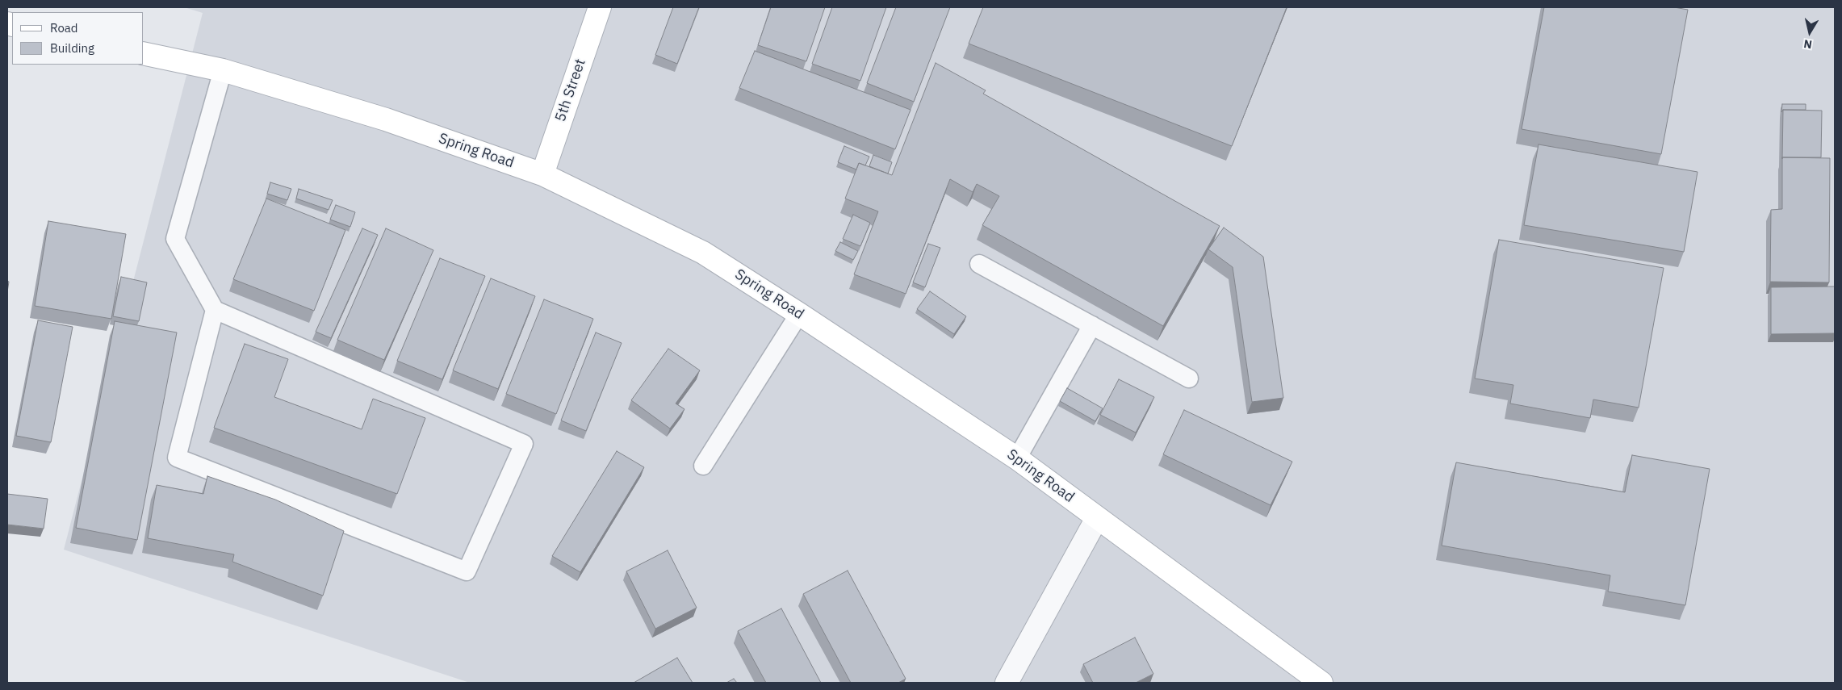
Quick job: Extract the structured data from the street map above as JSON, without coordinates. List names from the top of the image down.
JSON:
{
  "streets": {
    "main road": ["5th Street", "Spring Road"]
  },
  "crossings": [
    ["5th Street", "Spring Road"]
  ],
  "legend": ["Road", "Building"],
  "north": "bottom"
}
